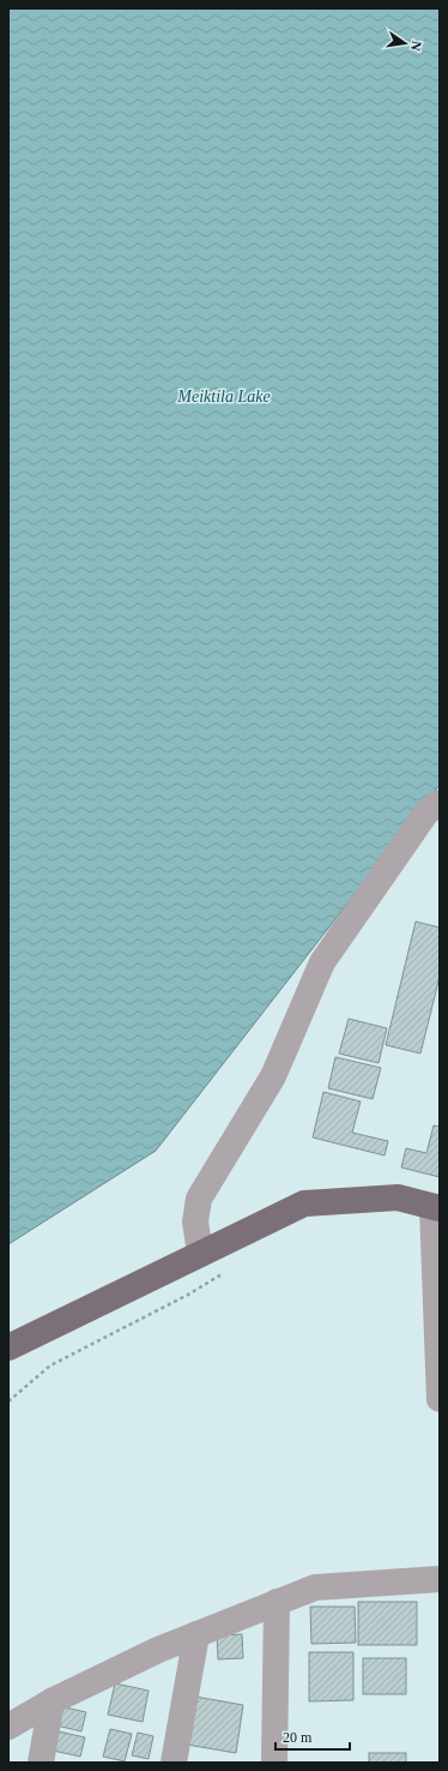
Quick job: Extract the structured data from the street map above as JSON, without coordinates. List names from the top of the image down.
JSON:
{
  "water": ["Meiktila Lake"],
  "scale_bar": "20 m",
  "north": "right"
}
